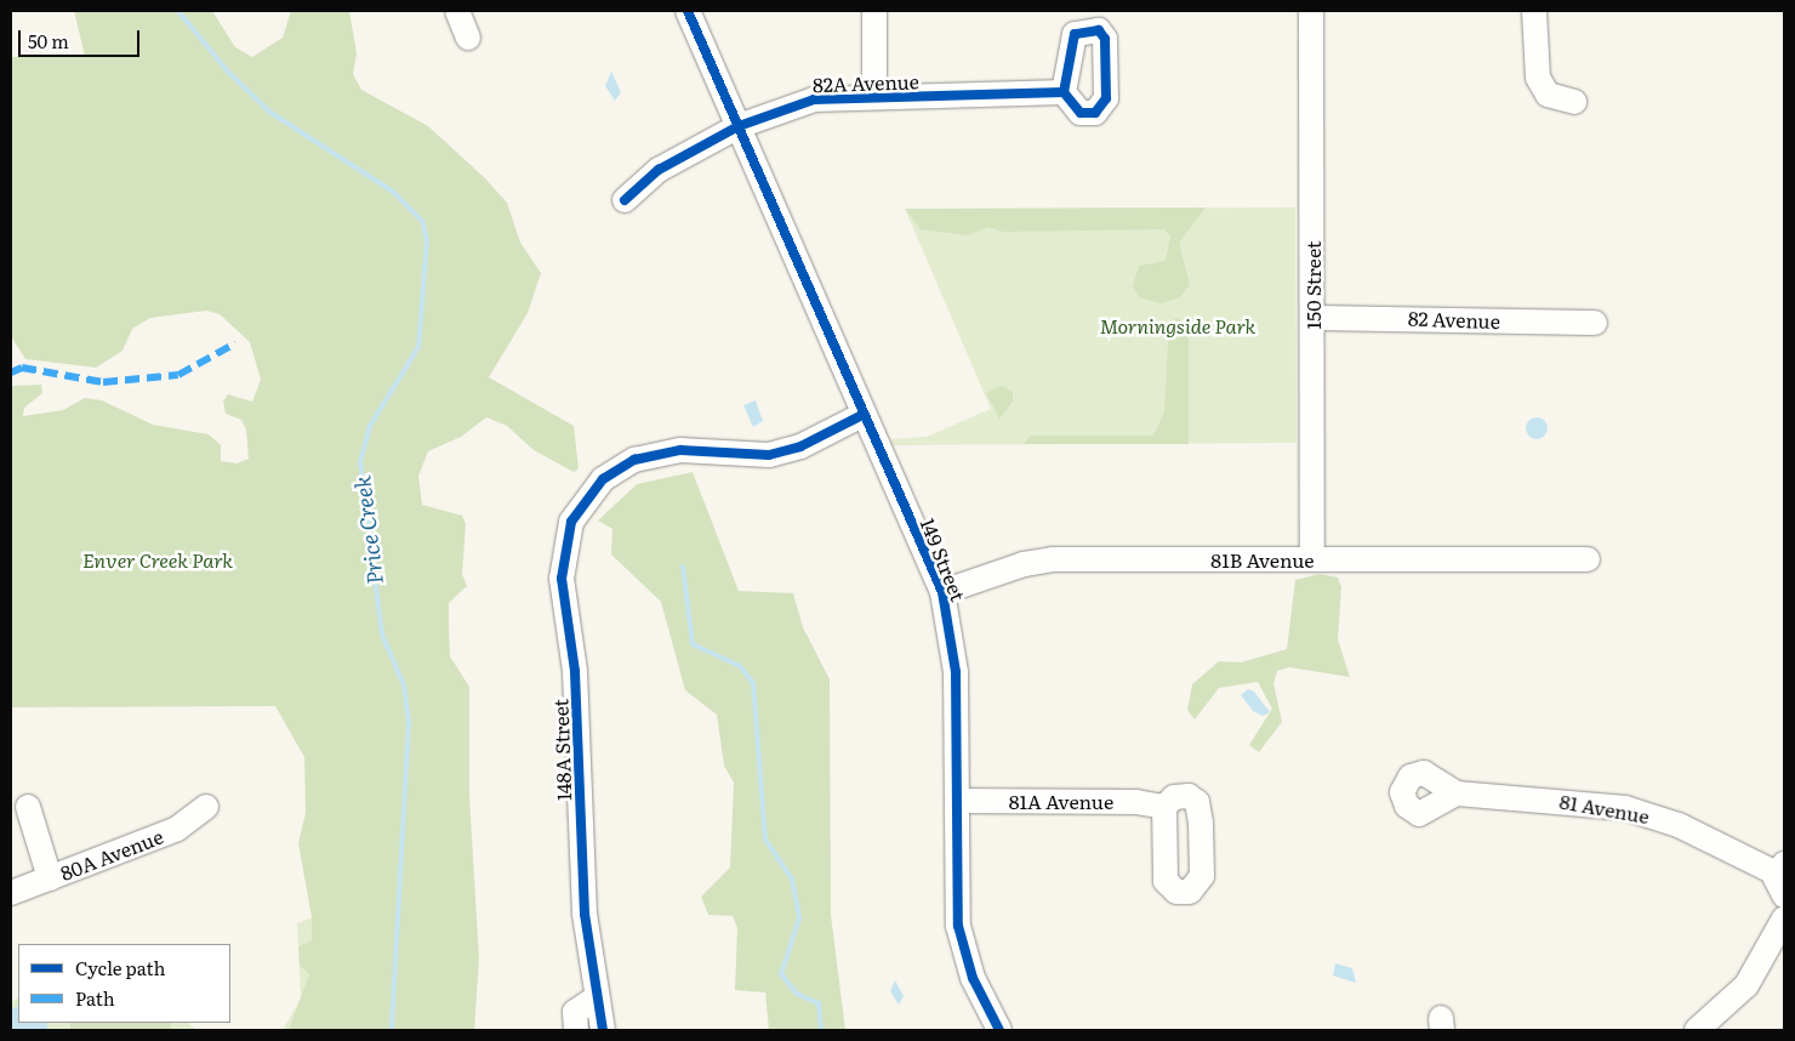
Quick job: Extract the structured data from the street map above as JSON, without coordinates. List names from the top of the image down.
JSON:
{
  "streets": {
    "street": [
      "82A Avenue",
      "150 Street",
      "82 Avenue",
      "149 Street",
      "81B Avenue",
      "148A Street",
      "81A Avenue",
      "81 Avenue",
      "80A Avenue"
    ]
  },
  "crossings": [
    ["82A Avenue", "149 Street"],
    ["150 Street", "82 Avenue"],
    ["150 Street", "81B Avenue"],
    ["149 Street", "81B Avenue"],
    ["149 Street", "148A Street"],
    ["149 Street", "81A Avenue"]
  ],
  "water": ["Price Creek"],
  "parks": ["Morningside Park", "Enver Creek Park"],
  "legend": ["Cycle path", "Path"],
  "scale_bar": "50 m"
}
